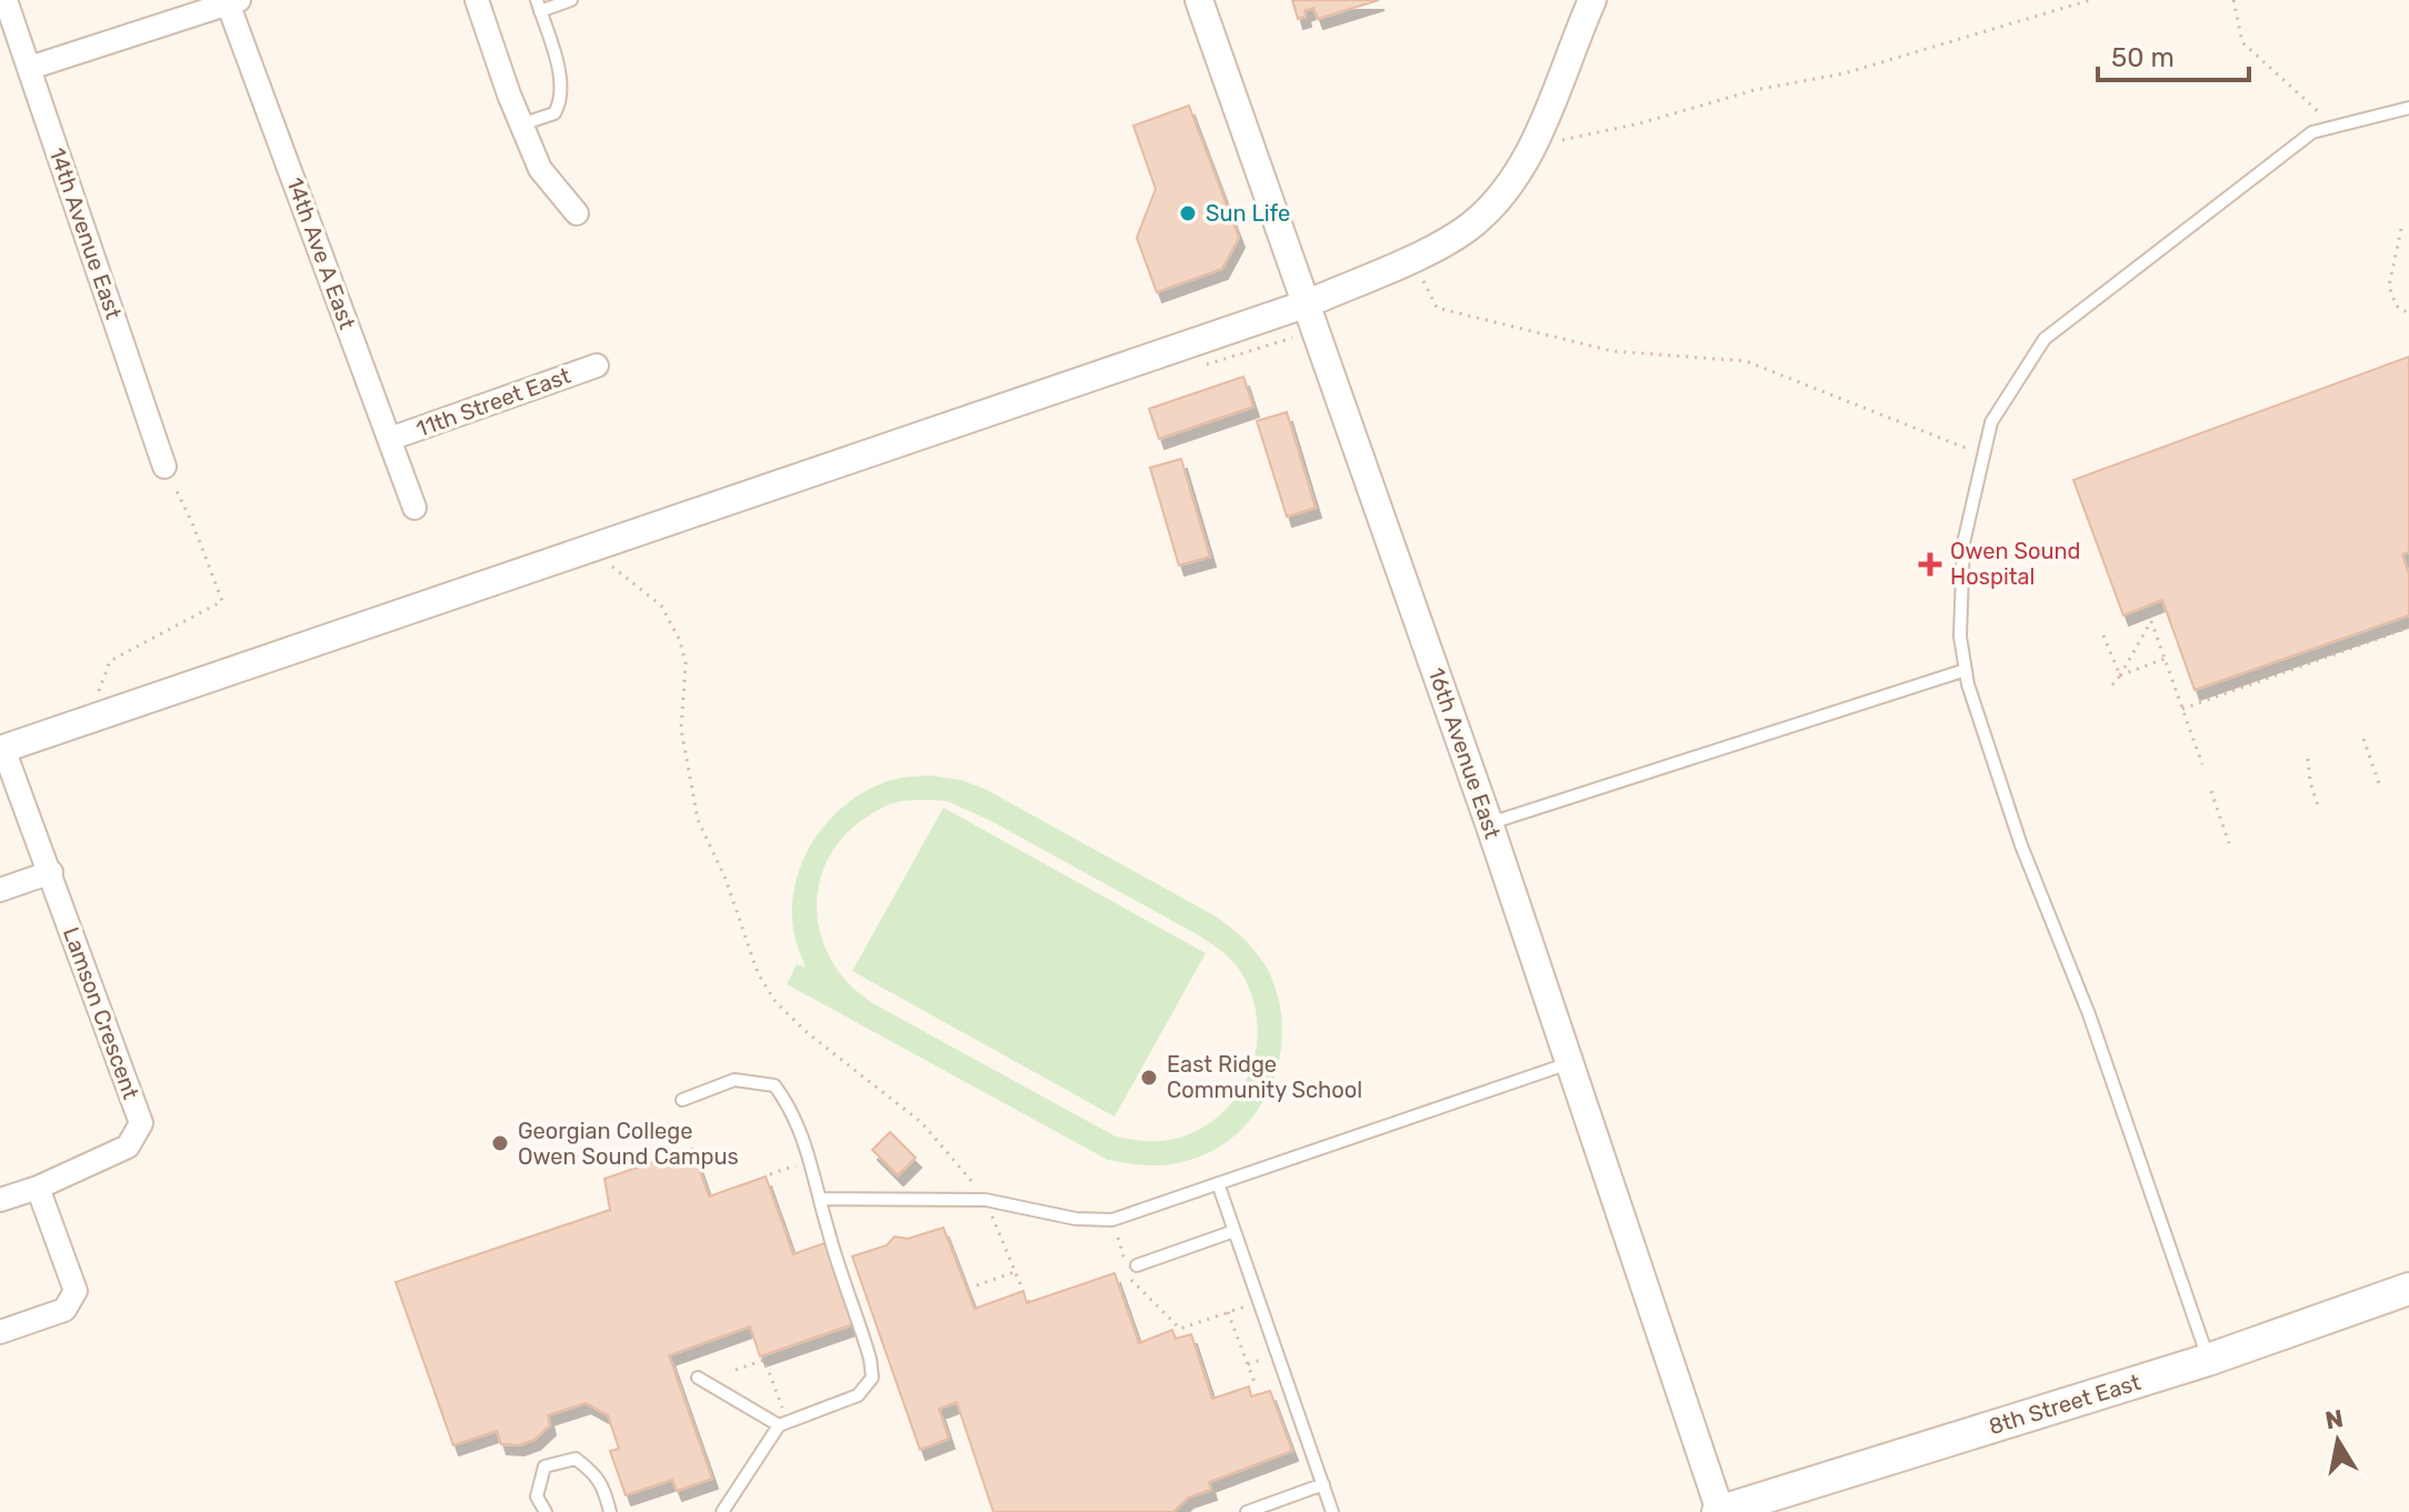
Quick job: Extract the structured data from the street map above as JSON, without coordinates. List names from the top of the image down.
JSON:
{
  "streets": {
    "main road": ["8th Street East"],
    "street": [
      "14th Avenue East",
      "14th Ave A East",
      "11th Street East",
      "16th Avenue East",
      "Lamson Crescent"
    ]
  },
  "crossings": [
    ["14th Ave A East", "11th Street East"],
    ["16th Avenue East", "8th Street East"]
  ],
  "places": {
    "other": ["Sun Life", "East Ridge Community School", "Georgian College Owen Sound Campus"],
    "health": ["Owen Sound Hospital"]
  },
  "scale_bar": "50 m",
  "north": "top"
}
